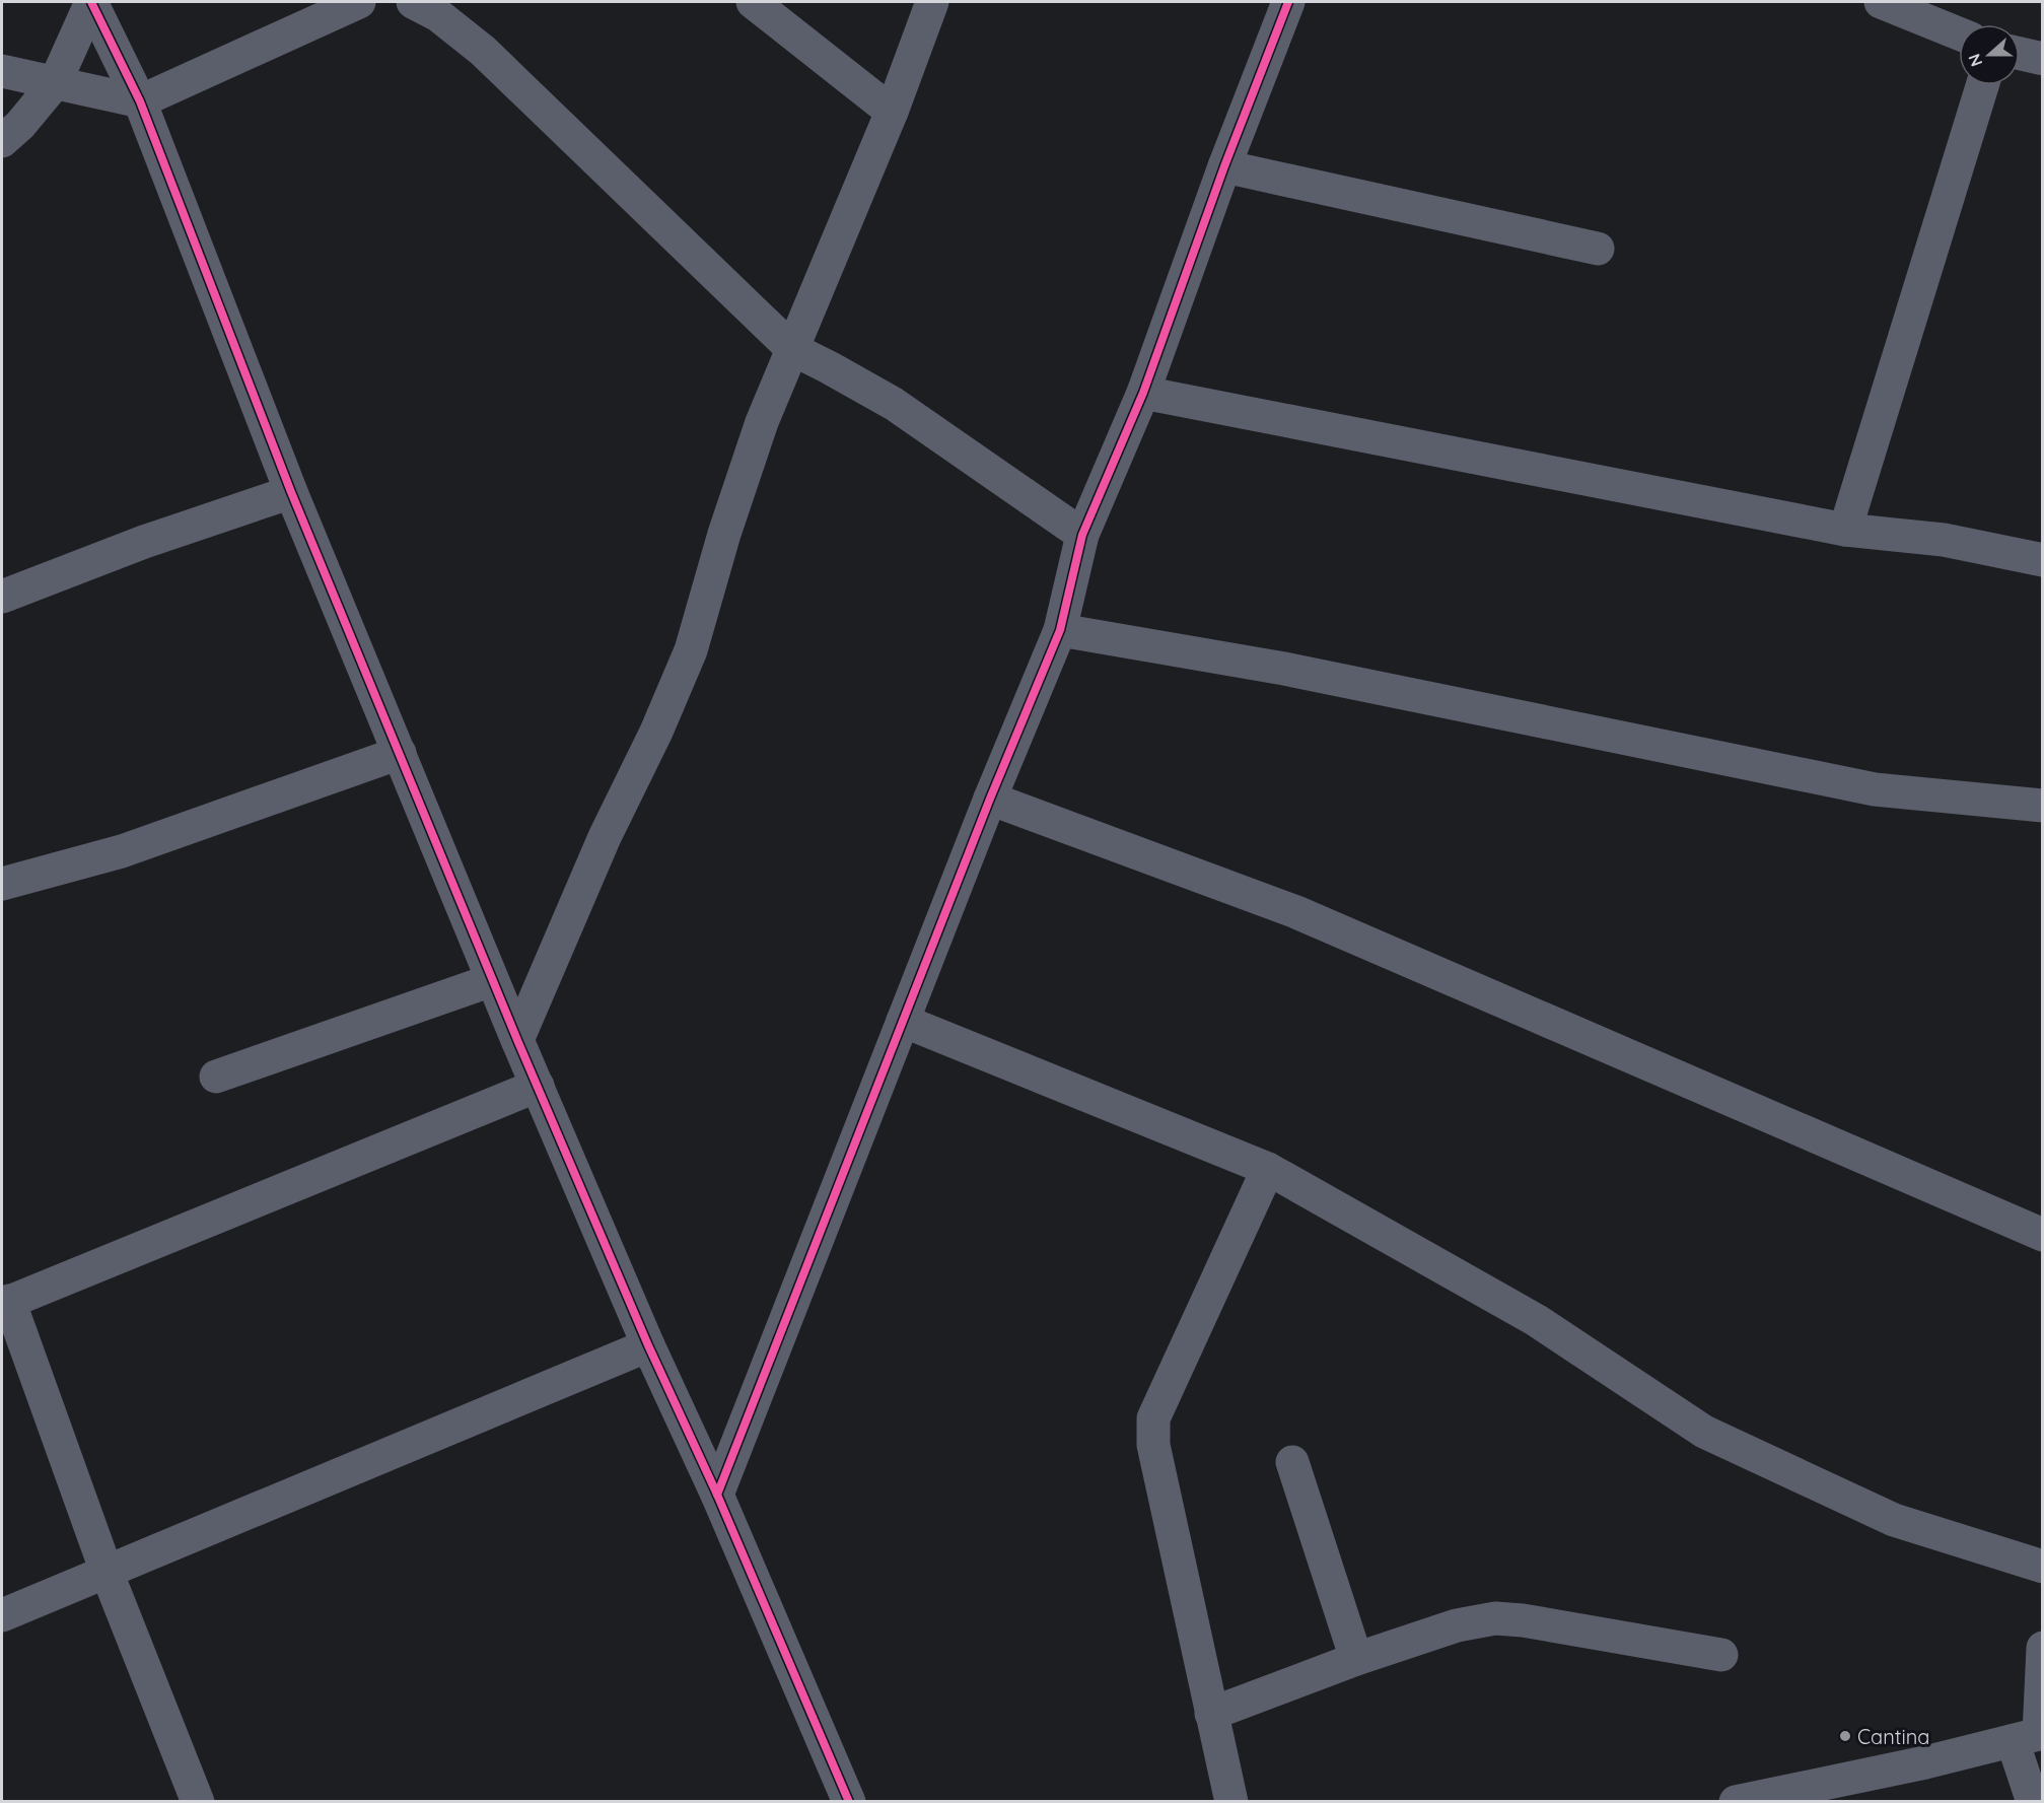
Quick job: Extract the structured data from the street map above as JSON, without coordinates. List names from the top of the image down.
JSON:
{
  "places": ["Cantina"],
  "north": "left"
}
